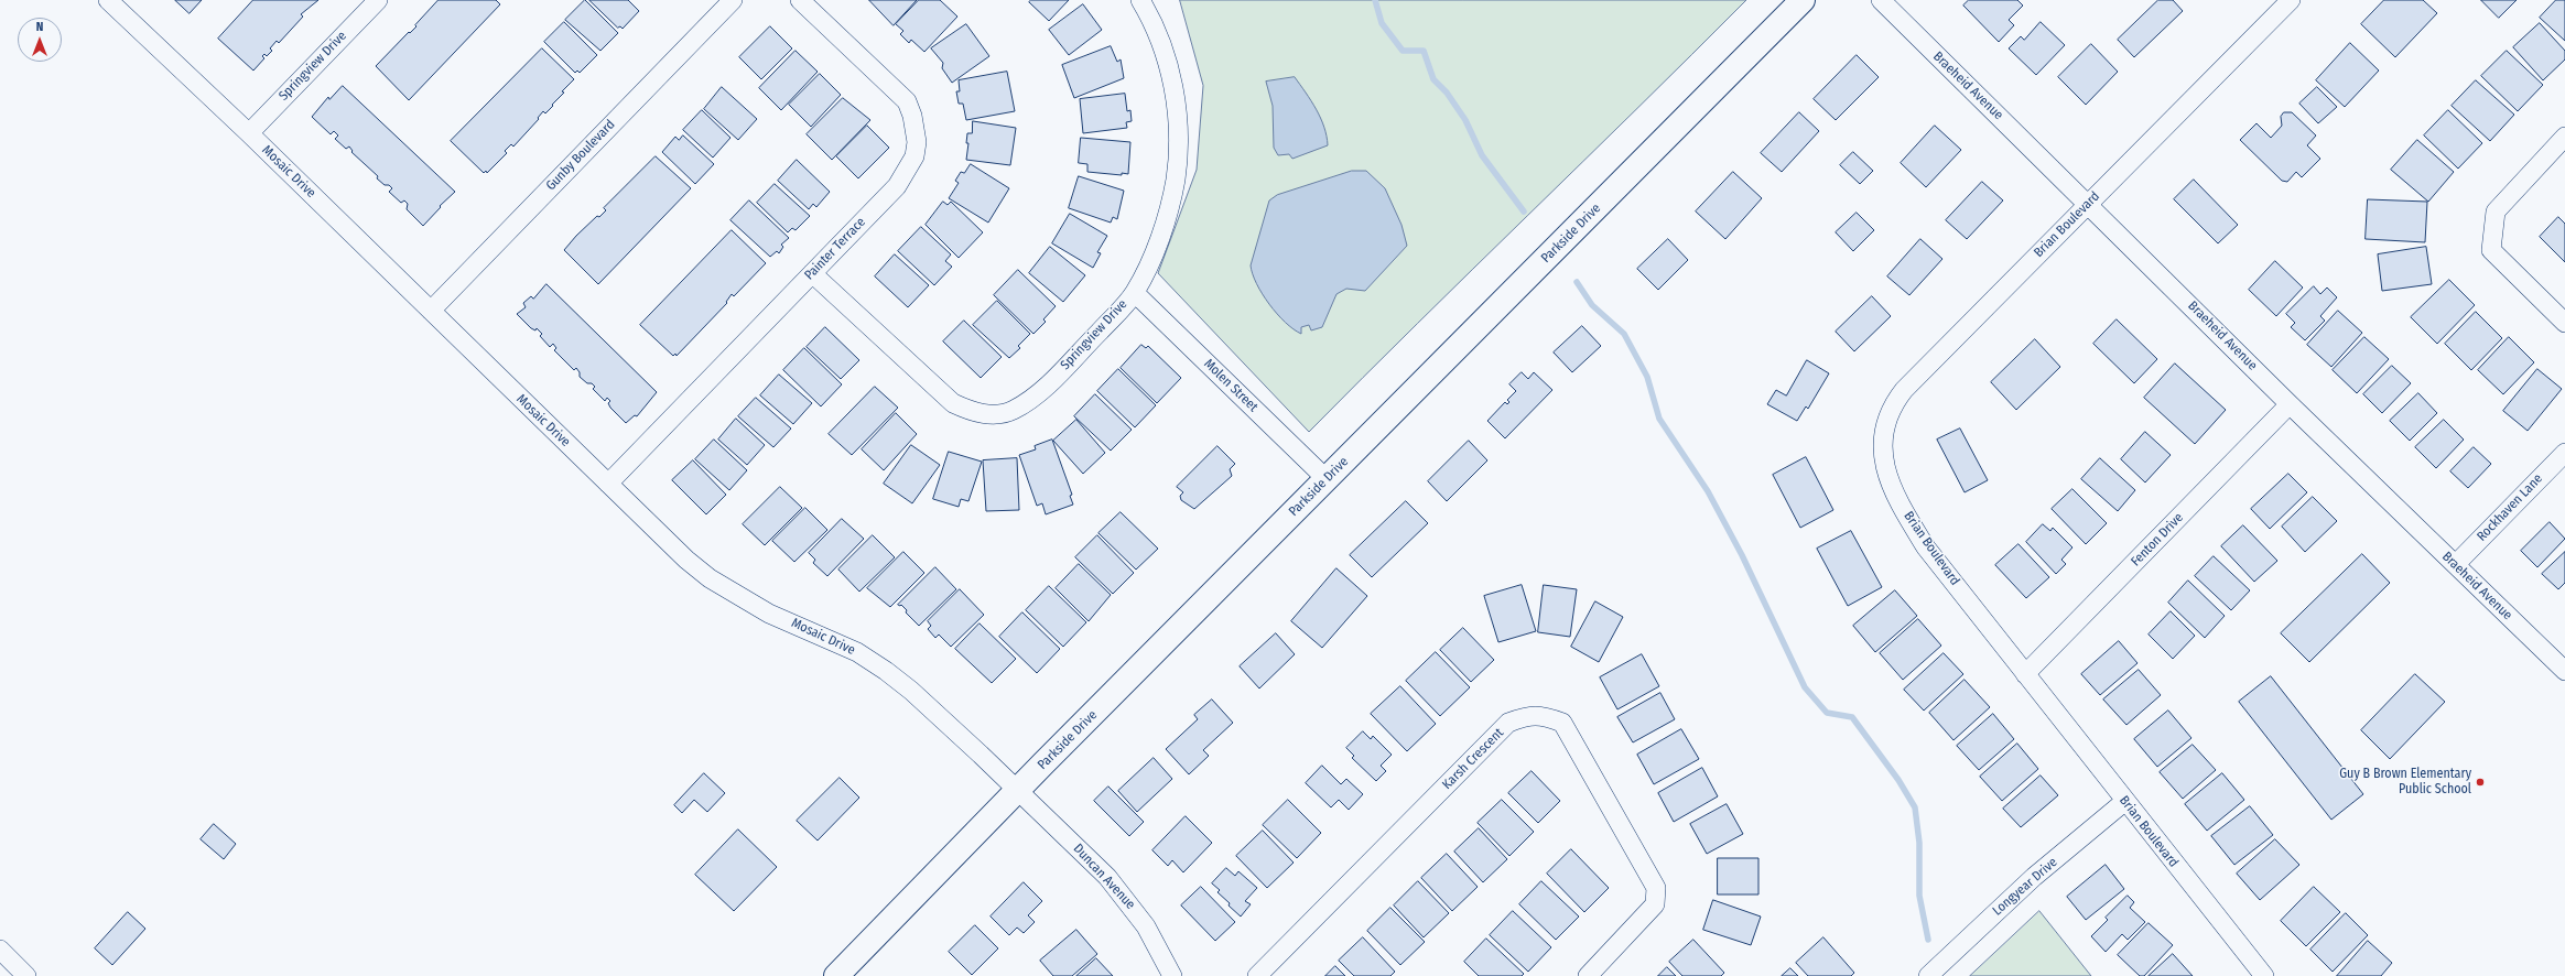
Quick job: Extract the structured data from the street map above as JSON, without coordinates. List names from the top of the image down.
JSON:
{
  "streets": {
    "main road": ["Parkside Drive"],
    "street": [
      "Springview Drive",
      "Braeheid Avenue",
      "Gunby Boulevard",
      "Mosaic Drive",
      "Brian Boulevard",
      "Painter Terrace",
      "Molen Street",
      "Rockhaven Lane",
      "Fenton Drive",
      "Karsh Crescent",
      "Duncan Avenue",
      "Longyear Drive"
    ]
  },
  "crossings": [
    ["Springview Drive", "Mosaic Drive"],
    ["Springview Drive", "Painter Terrace"],
    ["Springview Drive", "Molen Street"],
    ["Braeheid Avenue", "Brian Boulevard"],
    ["Braeheid Avenue", "Rockhaven Lane"],
    ["Braeheid Avenue", "Fenton Drive"],
    ["Gunby Boulevard", "Mosaic Drive"],
    ["Mosaic Drive", "Parkside Drive"],
    ["Mosaic Drive", "Painter Terrace"],
    ["Mosaic Drive", "Duncan Avenue"],
    ["Brian Boulevard", "Fenton Drive"],
    ["Brian Boulevard", "Longyear Drive"],
    ["Parkside Drive", "Molen Street"],
    ["Parkside Drive", "Duncan Avenue"]
  ],
  "places": ["Guy B Brown Elementary Public School"],
  "north": "top"
}
